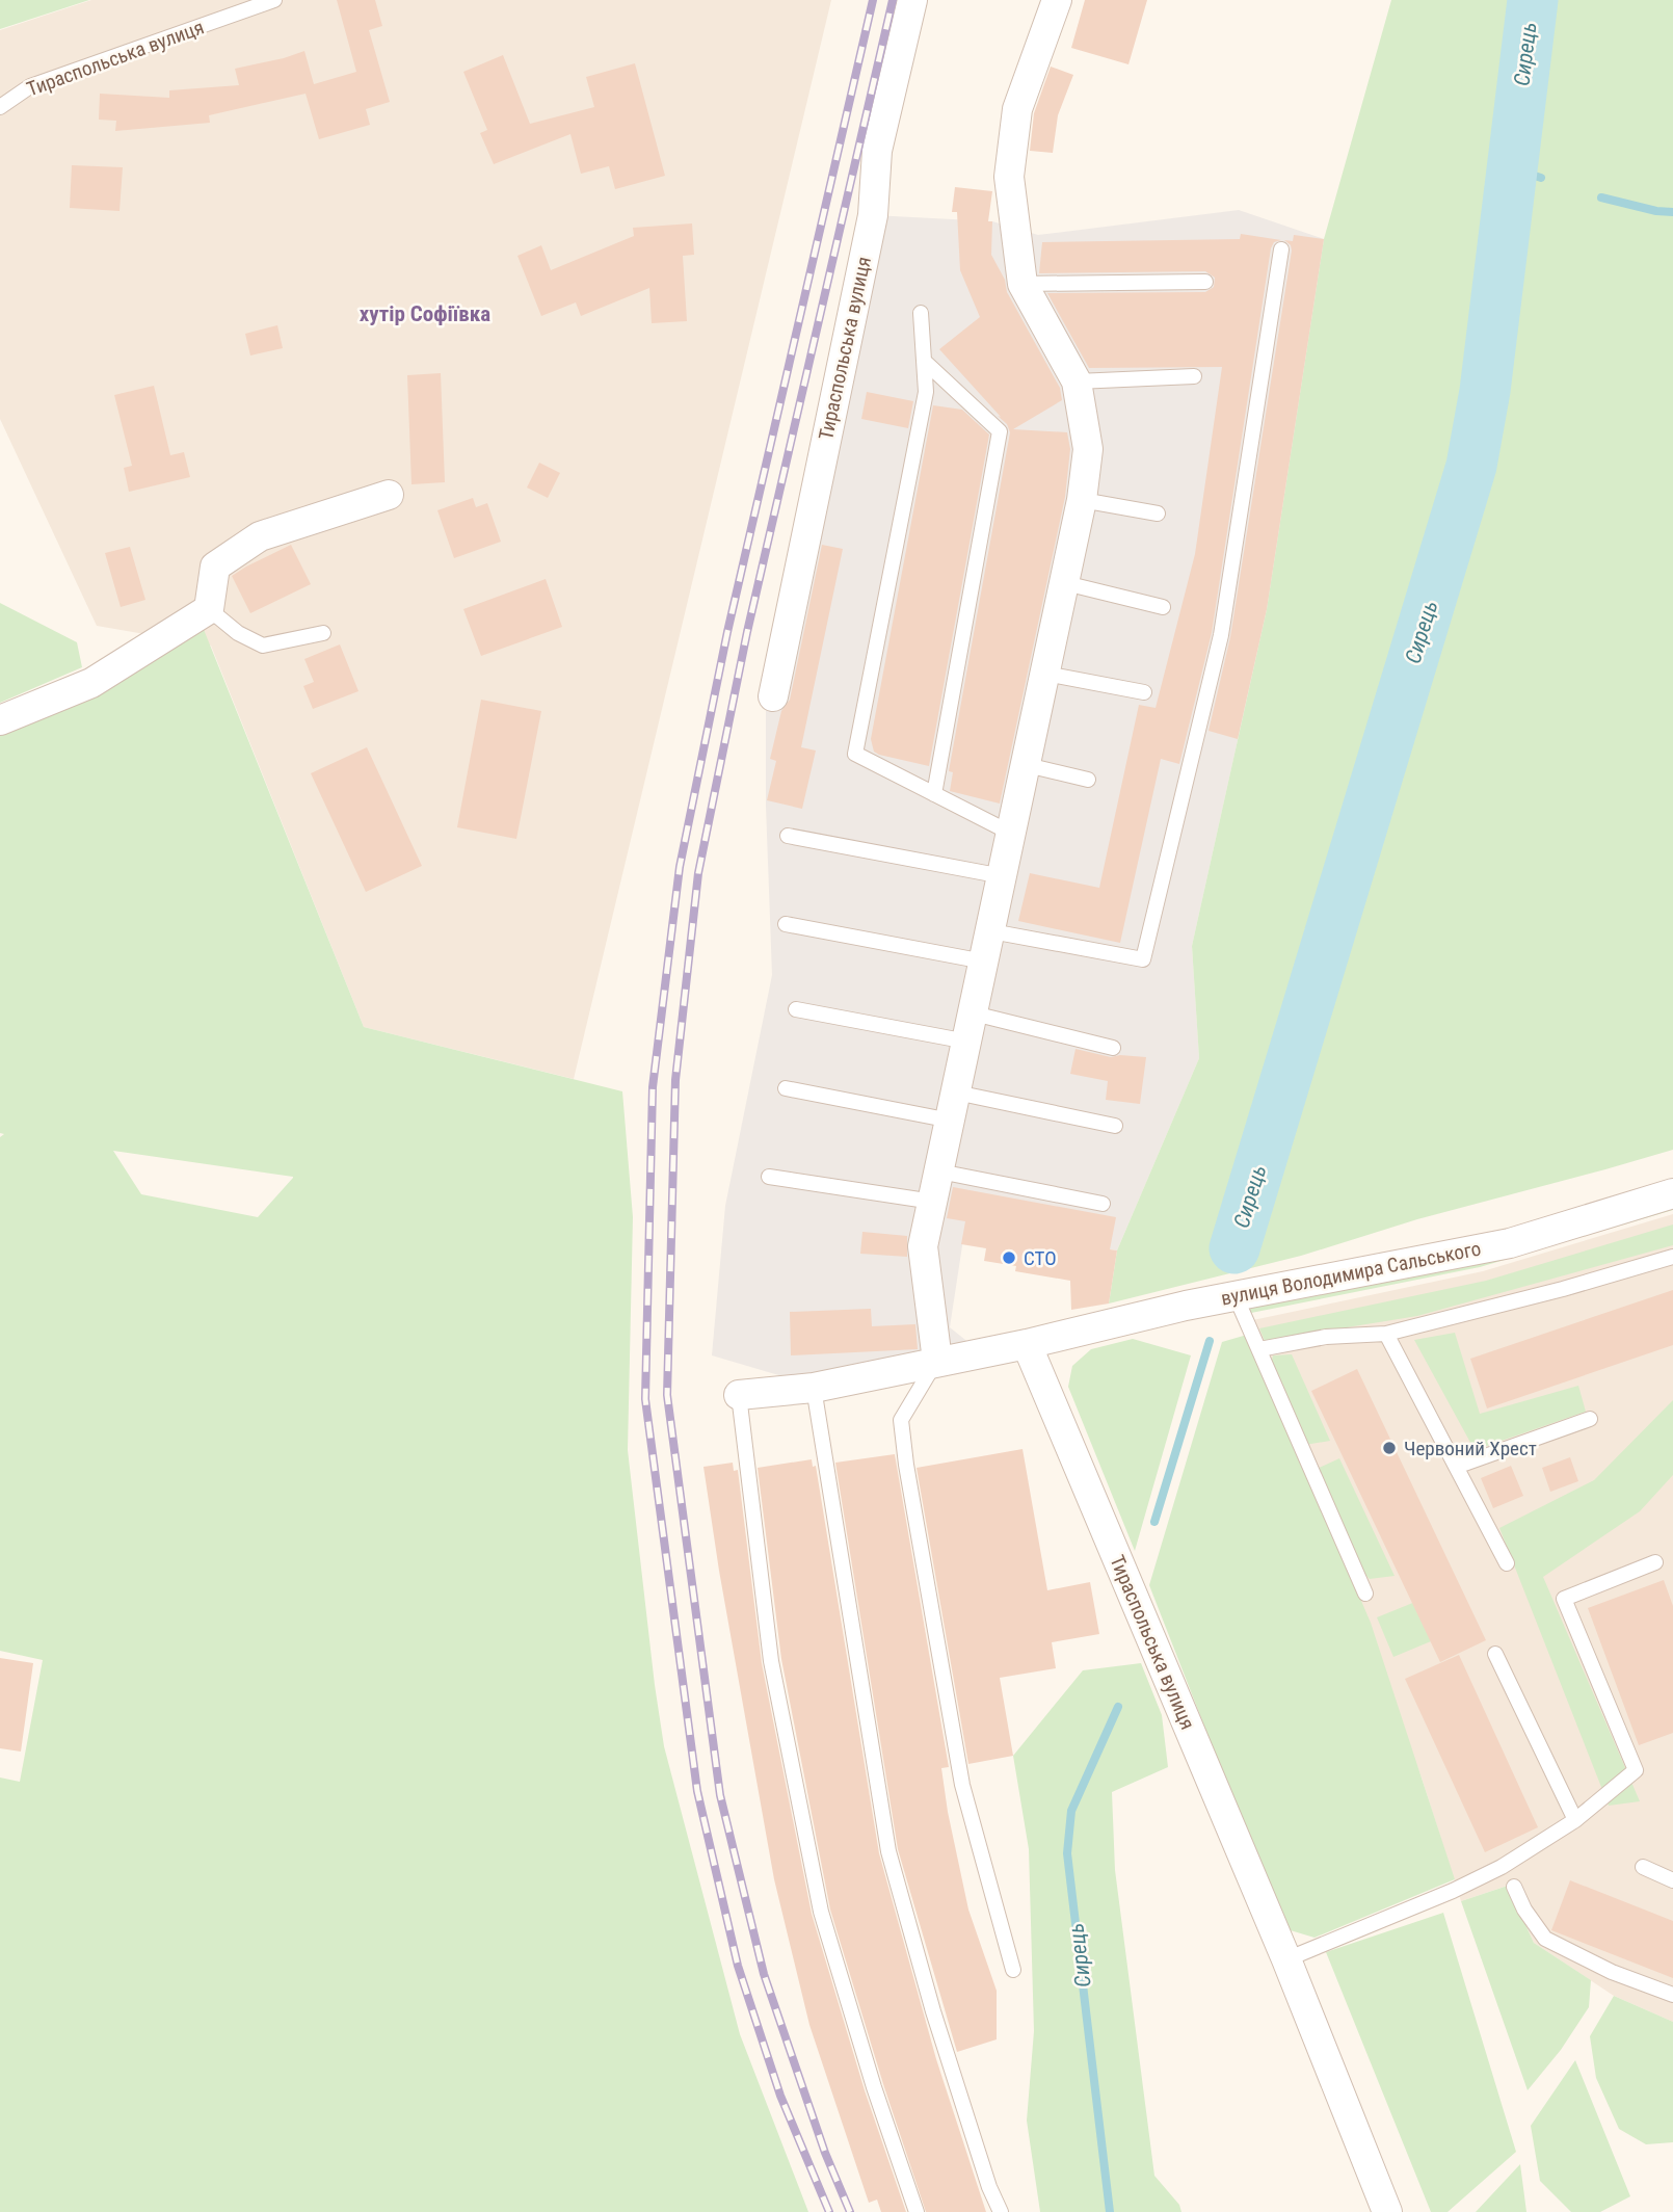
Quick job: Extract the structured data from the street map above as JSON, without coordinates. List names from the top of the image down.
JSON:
{
  "streets": {
    "street": ["Тираспольська вулиця", "вулиця Володимира Сальського"]
  },
  "crossings": [
    ["Тираспольська вулиця", "вулиця Володимира Сальського"]
  ],
  "districts": ["хутір Софіївка"],
  "water": ["Сирець"],
  "places": ["СТО", "Червоний Хрест"]
}
